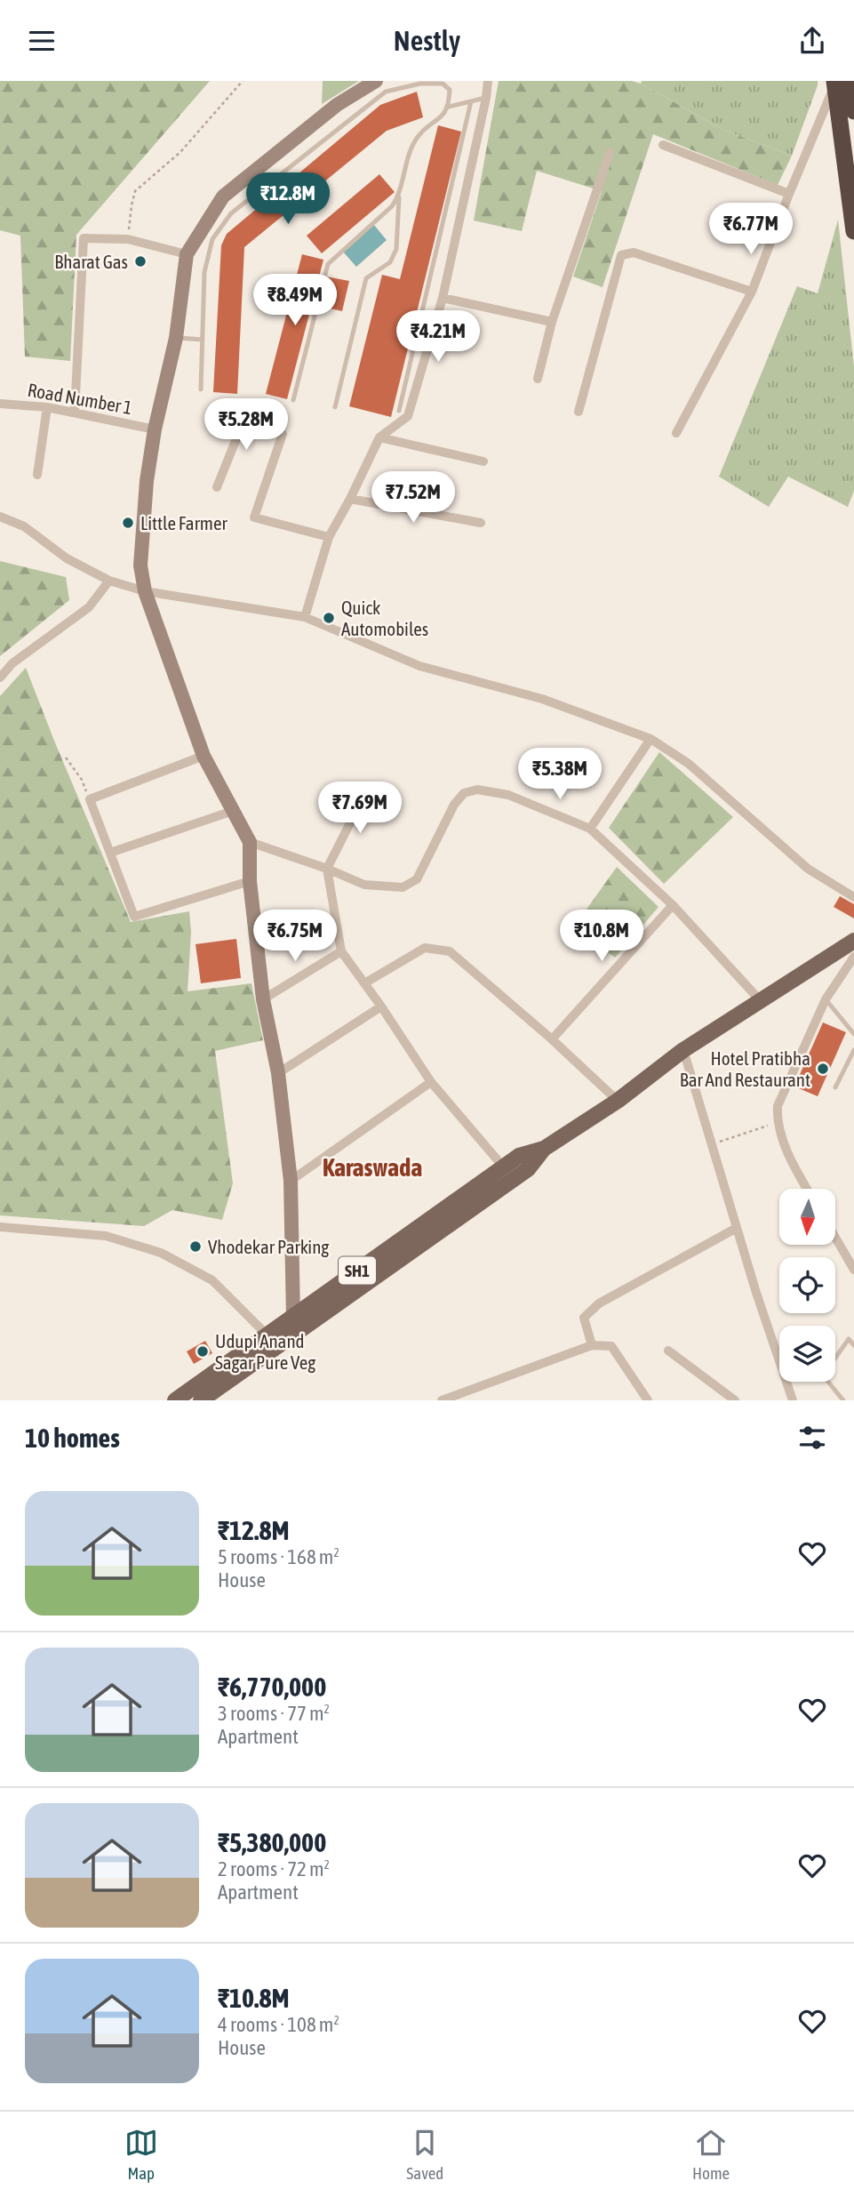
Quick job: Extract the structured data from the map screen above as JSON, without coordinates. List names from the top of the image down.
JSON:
{
  "streets": {
    "main road": ["SH1"],
    "street": ["Road Number 1"]
  },
  "districts": ["Karaswada"],
  "places": [
    "Bharat Gas",
    "Little Farmer",
    "Quick Automobiles",
    "Hotel Pratibha Bar And Restaurant",
    "Vhodekar Parking",
    "Udupi Anand Sagar Pure Veg"
  ],
  "north": "bottom",
  "page": {
    "header": "Nestly",
    "price": [
      "₹12.8M",
      "₹6.77M",
      "₹8.49M",
      "₹4.21M",
      "₹5.28M",
      "₹7.52M",
      "₹5.38M",
      "₹7.69M",
      "₹6.75M",
      "₹10.8M"
    ],
    "heading": "10 homes",
    "list": [
      {
        "name": "₹12.8M",
        "note": "5 rooms · 168 m² · House"
      },
      {
        "name": "₹6,770,000",
        "note": "3 rooms · 77 m² · Apartment"
      },
      {
        "name": "₹5,380,000",
        "note": "2 rooms · 72 m² · Apartment"
      },
      {
        "name": "₹10.8M",
        "note": "4 rooms · 108 m² · House"
      }
    ],
    "tabs": ["Map", "Saved", "Home"]
  }
}
